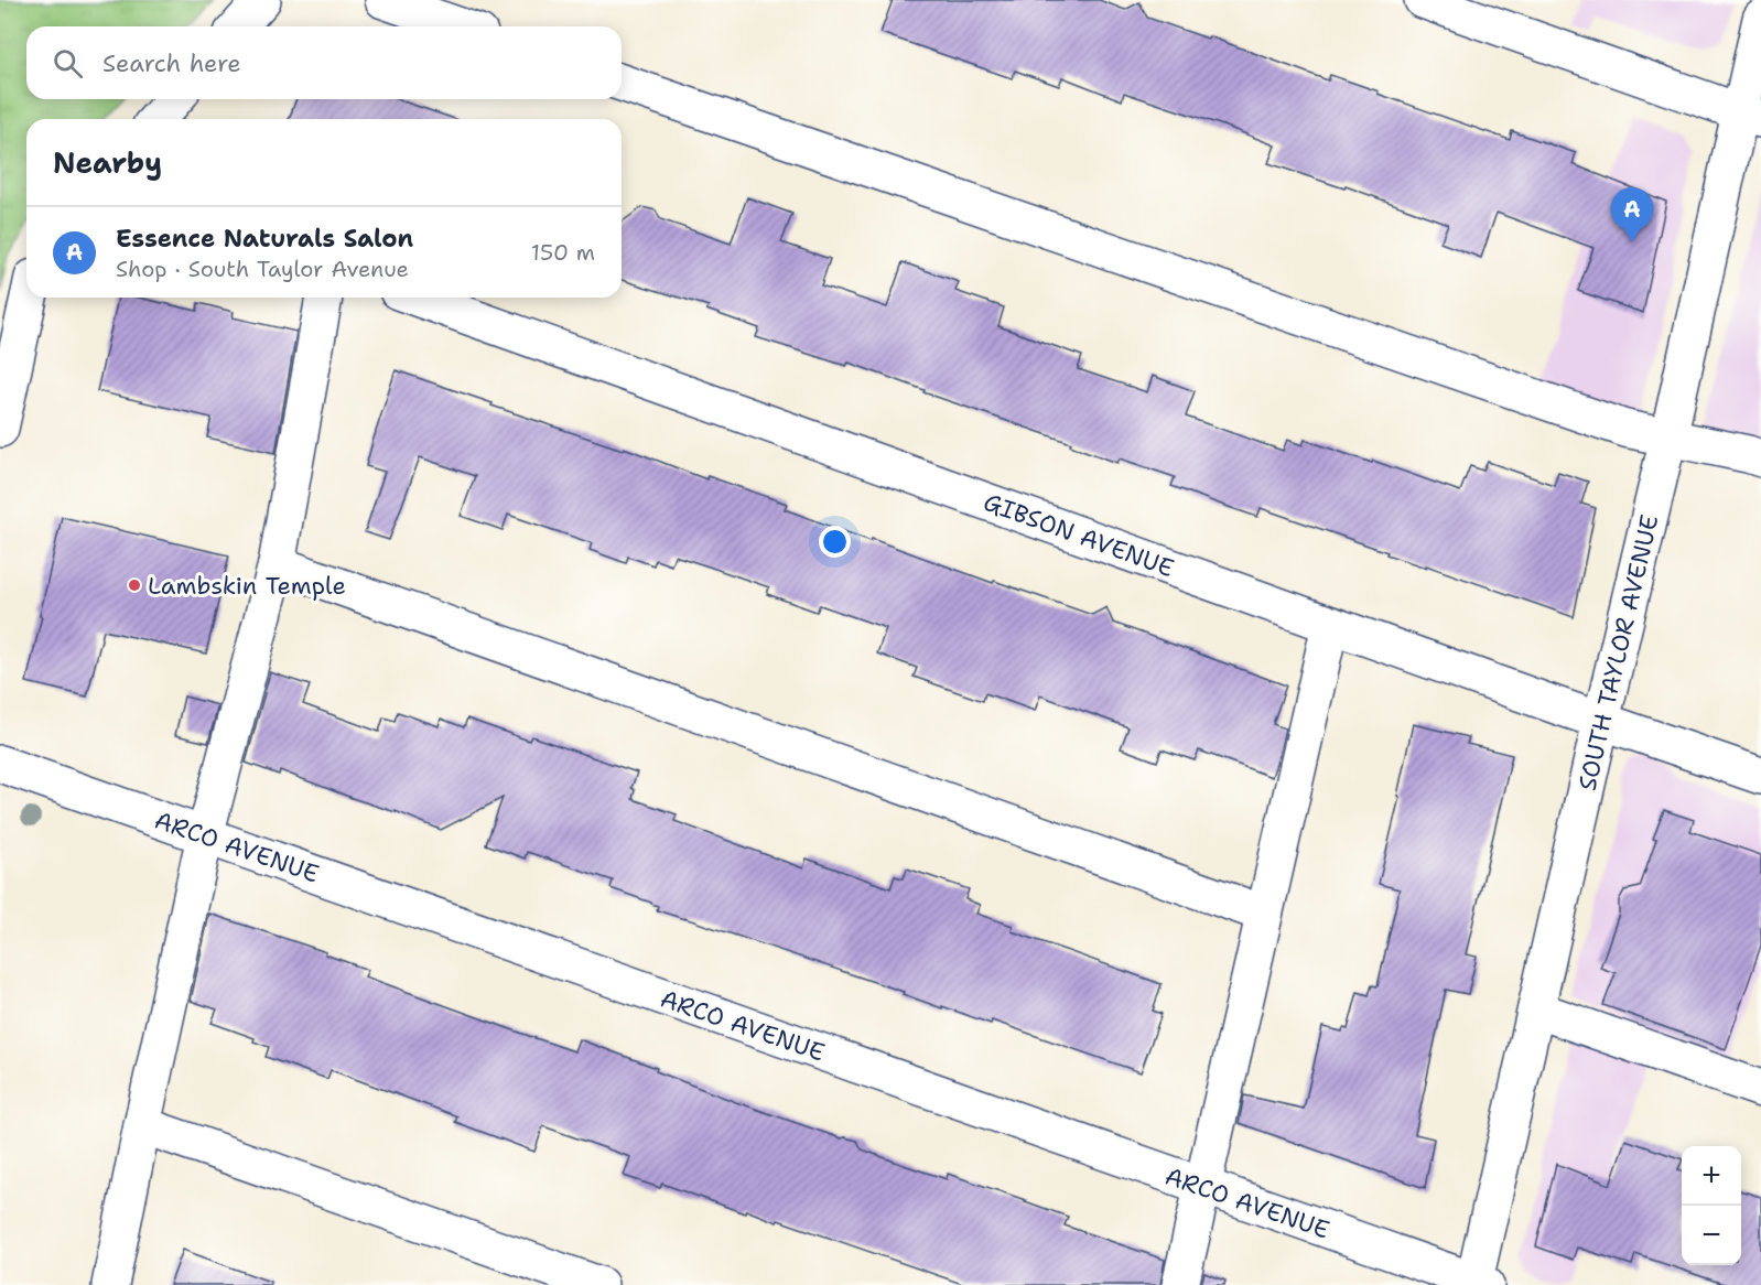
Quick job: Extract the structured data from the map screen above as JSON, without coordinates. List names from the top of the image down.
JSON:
{
  "streets": {
    "street": ["GIBSON AVENUE", "SOUTH TAYLOR AVENUE", "ARCO AVENUE"]
  },
  "crossings": [
    ["GIBSON AVENUE", "SOUTH TAYLOR AVENUE"],
    ["SOUTH TAYLOR AVENUE", "ARCO AVENUE"]
  ],
  "places": ["Lambskin Temple"],
  "page": {
    "search": "Search here",
    "heading": "Nearby",
    "pins": "A",
    "list": [
      {
        "mark": "A",
        "name": "Essence Naturals Salon",
        "note": "Shop · South Taylor Avenue",
        "value": "150 m"
      }
    ],
    "map_buttons": ["+", "−"]
  }
}
